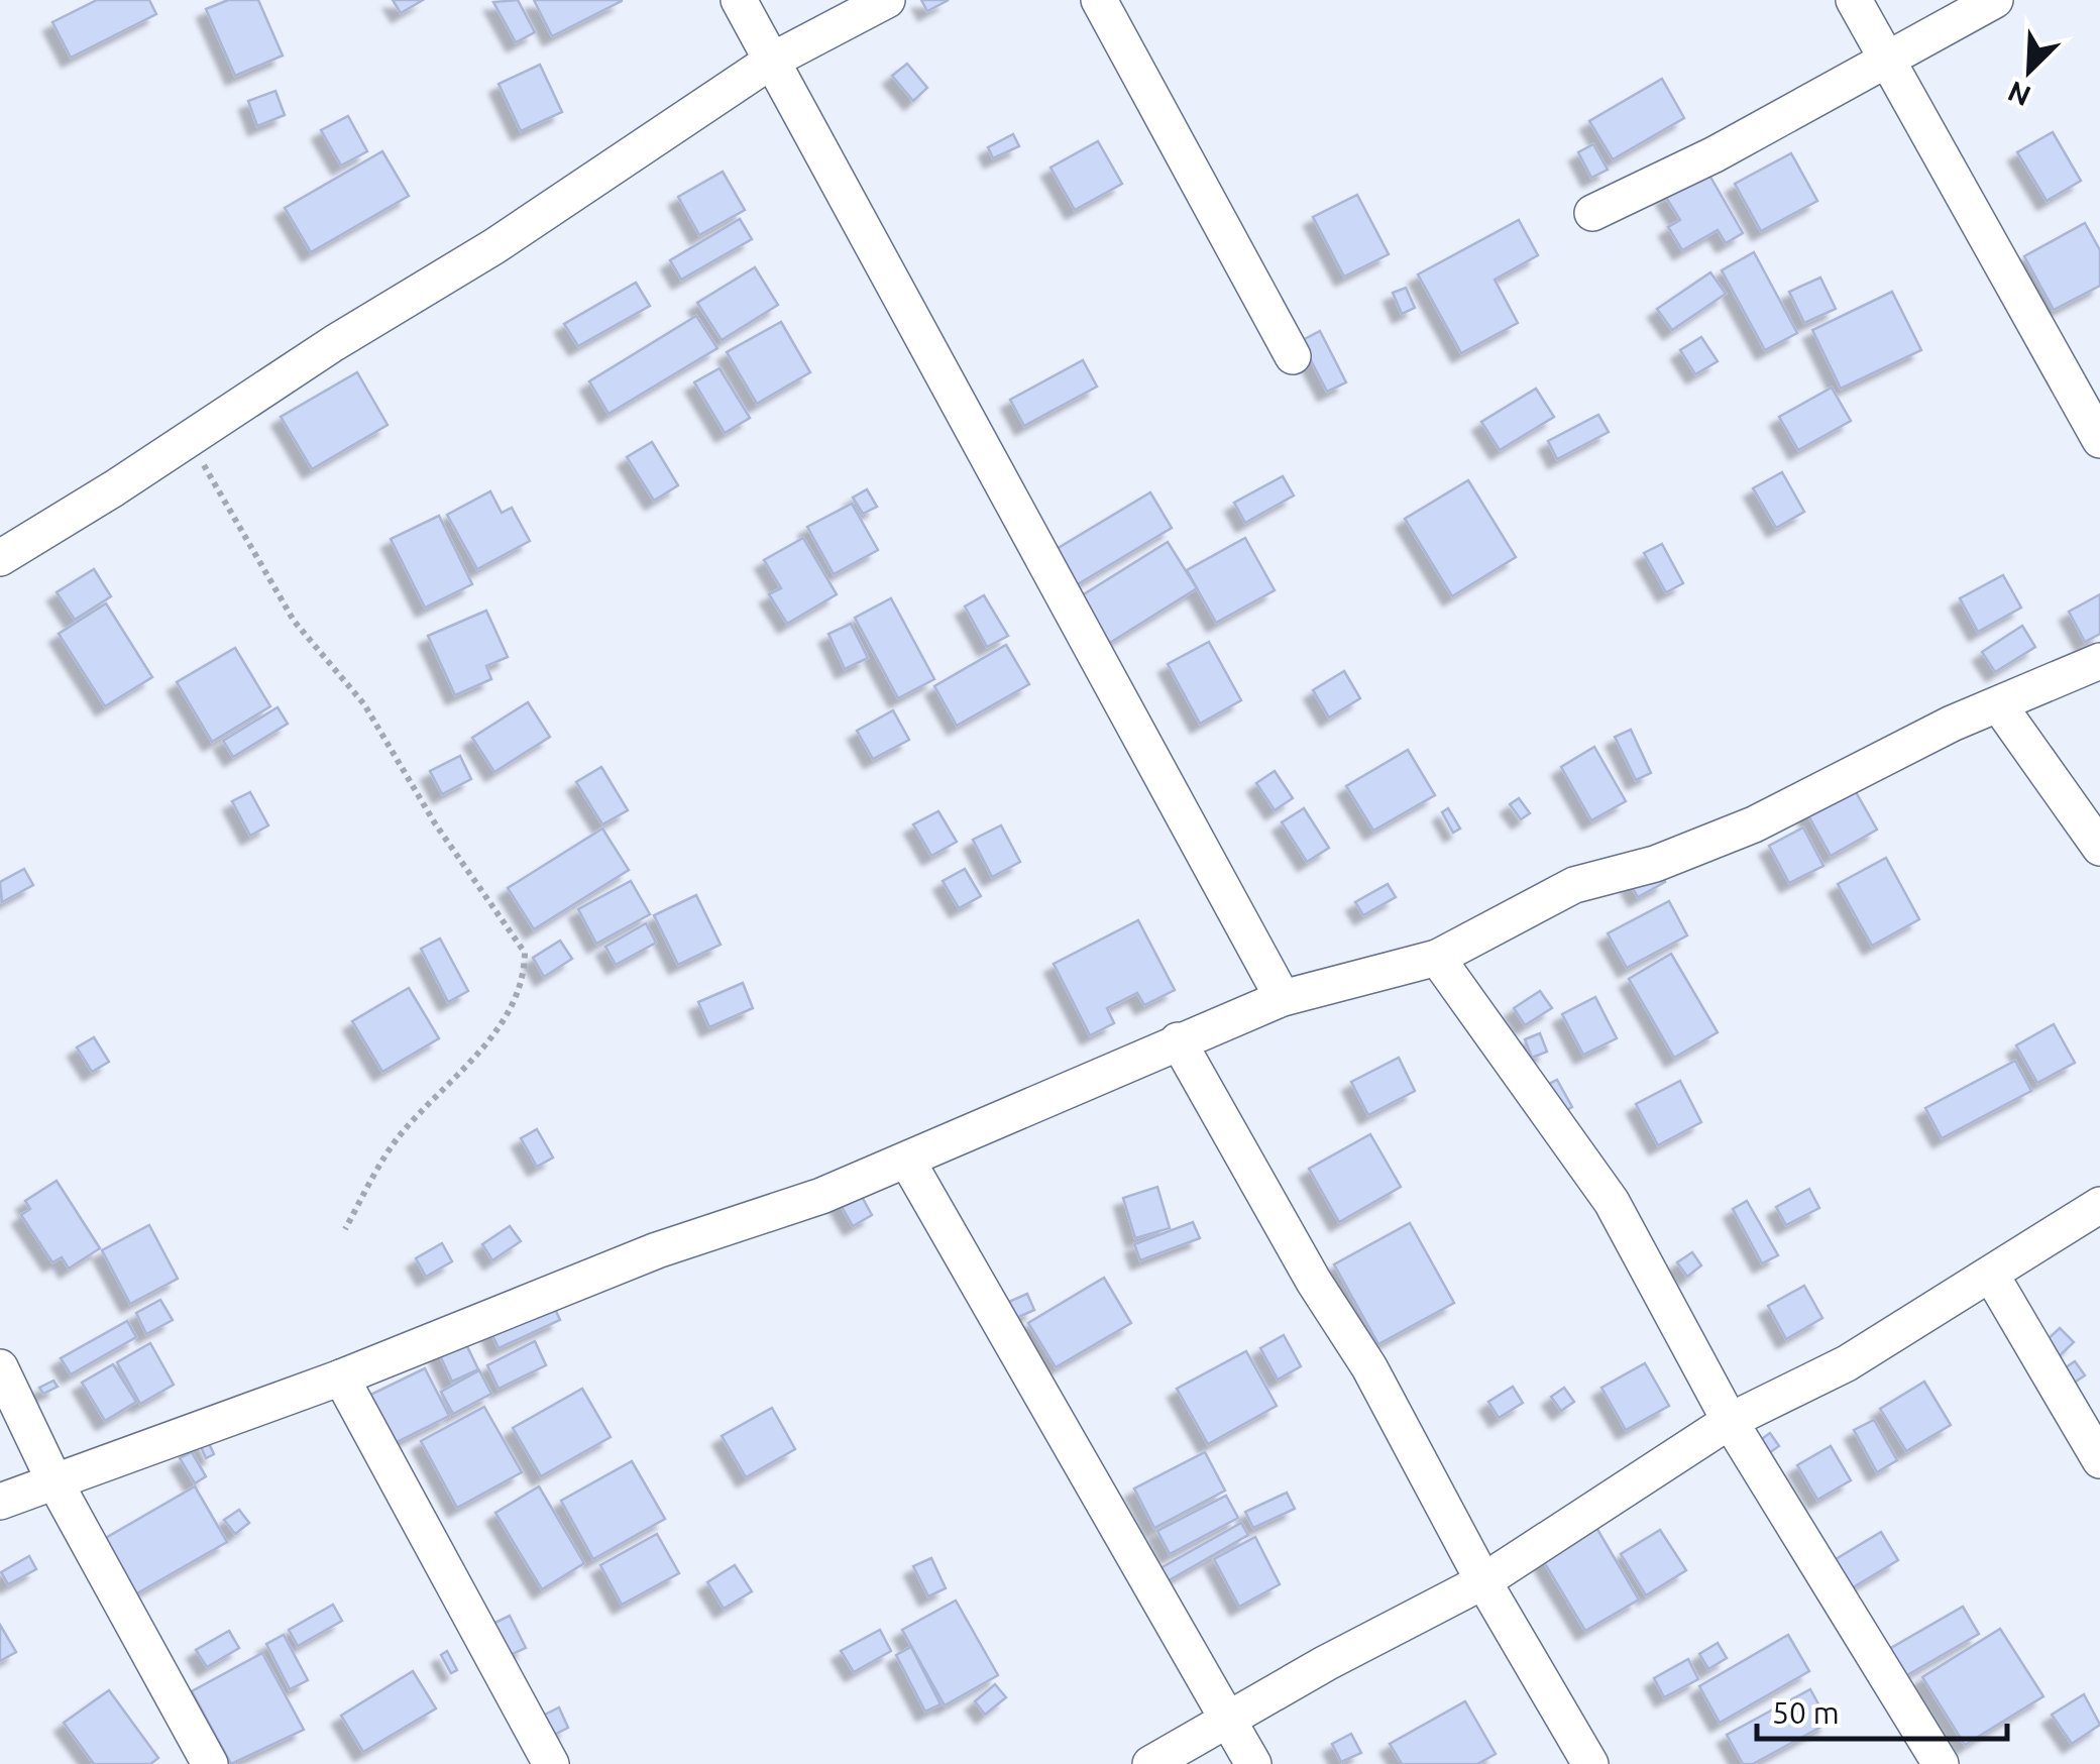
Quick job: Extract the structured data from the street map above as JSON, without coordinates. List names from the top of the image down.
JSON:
{
  "scale_bar": "50 m",
  "north": "bottom left"
}
